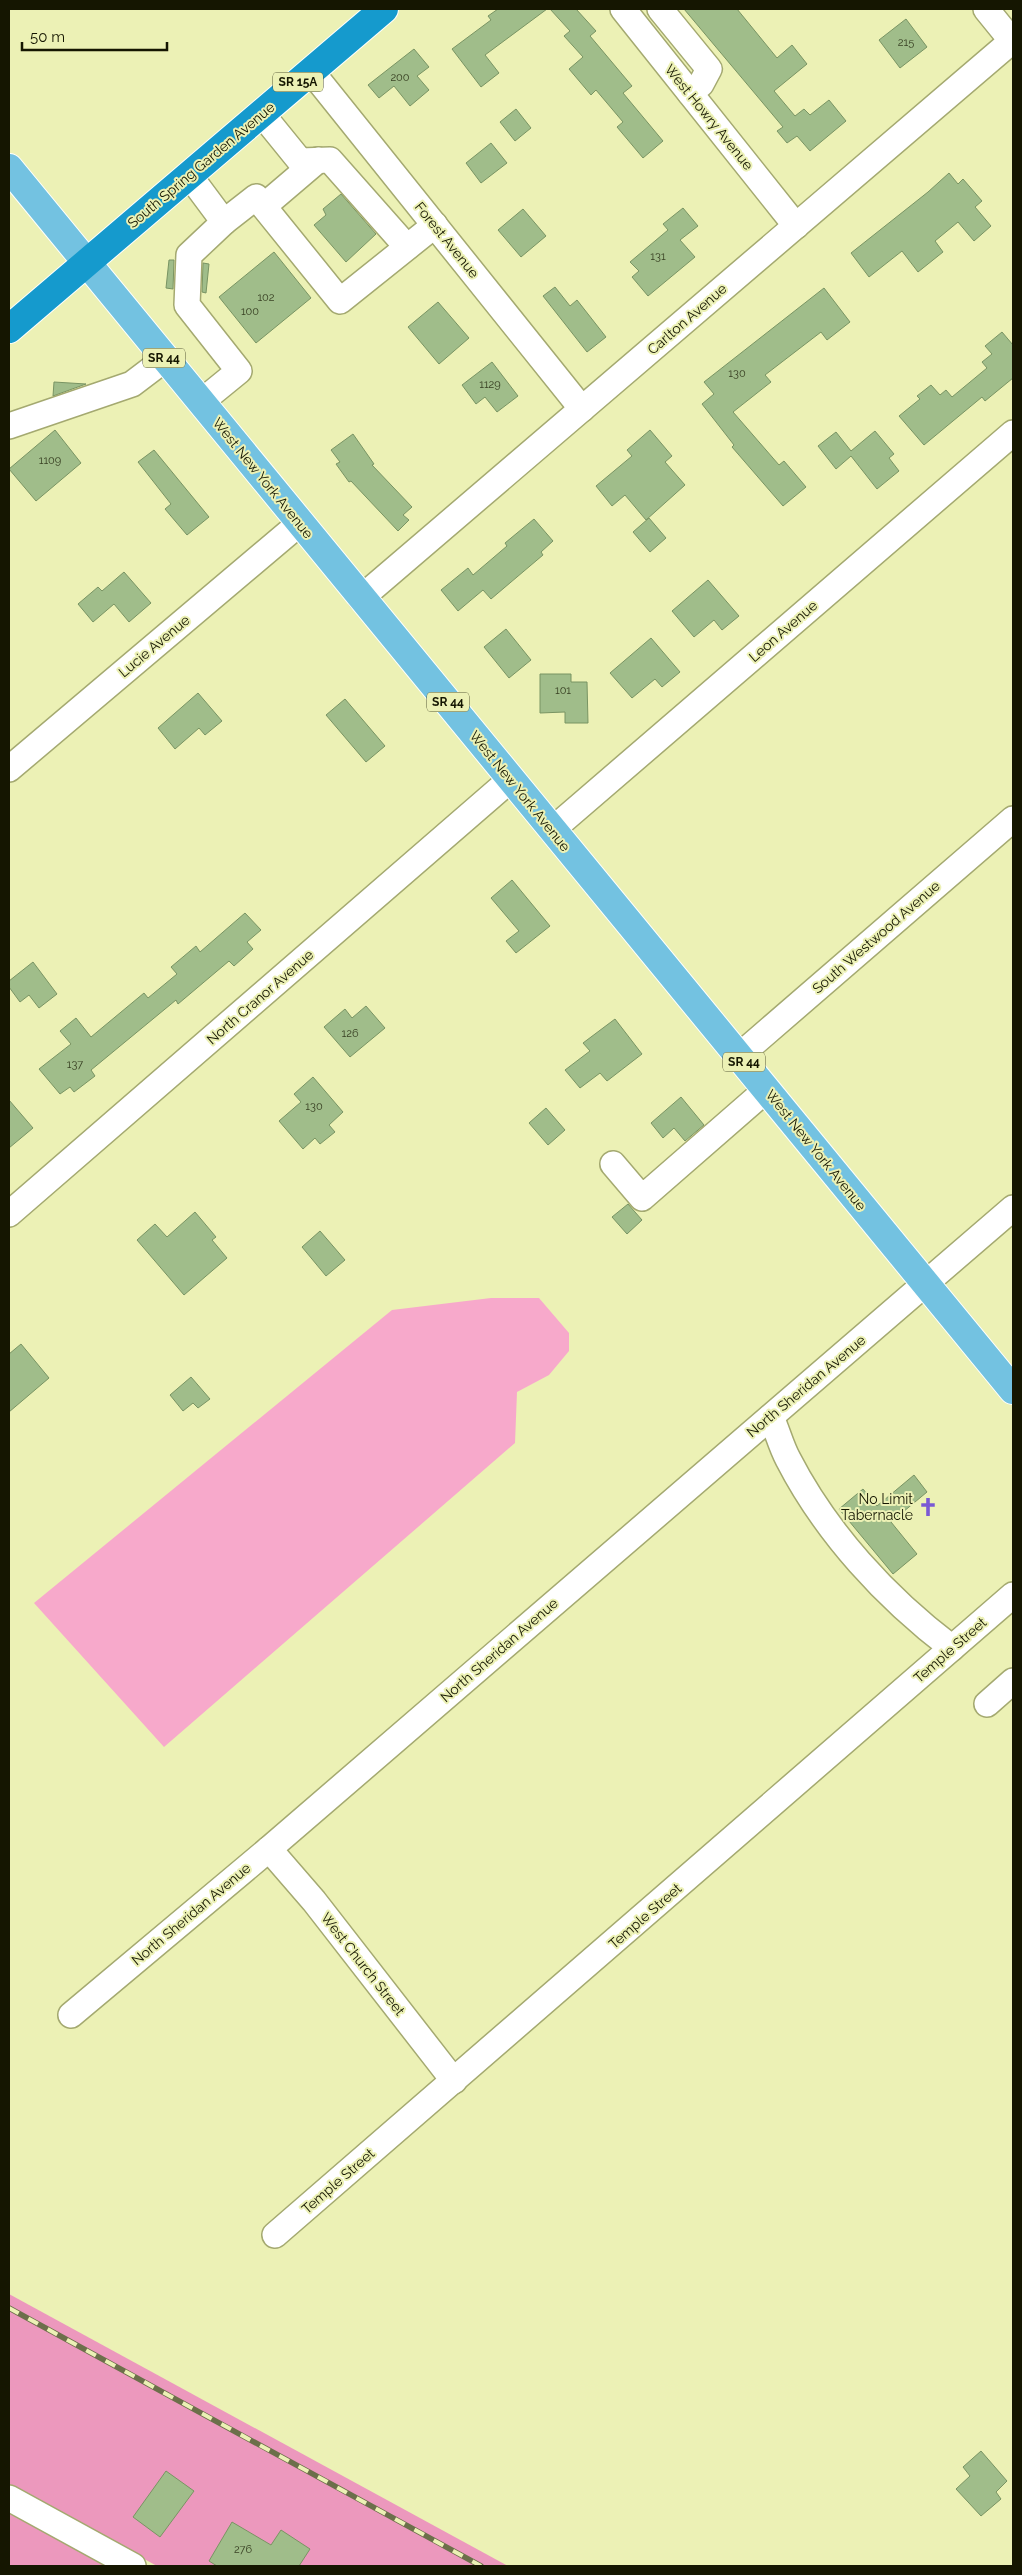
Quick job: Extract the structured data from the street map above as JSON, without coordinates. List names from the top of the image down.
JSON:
{
  "streets": {
    "highway": ["SR 15A", "South Spring Garden Avenue"],
    "main road": ["SR 44", "West New York Avenue"],
    "street": [
      "West Howry Avenue",
      "Forest Avenue",
      "Carlton Avenue",
      "Leon Avenue",
      "Lucie Avenue",
      "South Westwood Avenue",
      "North Cranor Avenue",
      "North Sheridan Avenue",
      "Temple Street",
      "West Church Street"
    ]
  },
  "crossings": [
    ["SR 15A", "South Spring Garden Avenue"],
    ["SR 15A", "West New York Avenue"],
    ["West Howry Avenue", "Carlton Avenue"],
    ["South Spring Garden Avenue", "Forest Avenue"],
    ["South Spring Garden Avenue", "West New York Avenue"],
    ["Forest Avenue", "Carlton Avenue"],
    ["Carlton Avenue", "West New York Avenue"],
    ["West New York Avenue", "Leon Avenue"],
    ["West New York Avenue", "Lucie Avenue"],
    ["West New York Avenue", "South Westwood Avenue"],
    ["West New York Avenue", "North Cranor Avenue"],
    ["West New York Avenue", "North Sheridan Avenue"],
    ["North Sheridan Avenue", "West Church Street"],
    ["Temple Street", "West Church Street"]
  ],
  "places": {
    "church": ["No Limit Tabernacle"]
  },
  "house_numbers": [
    "215",
    "200",
    "131",
    "102",
    "100",
    "130",
    "1129",
    "1109",
    "101",
    "126",
    "137",
    "130",
    "276"
  ],
  "scale_bar": "50 m"
}
